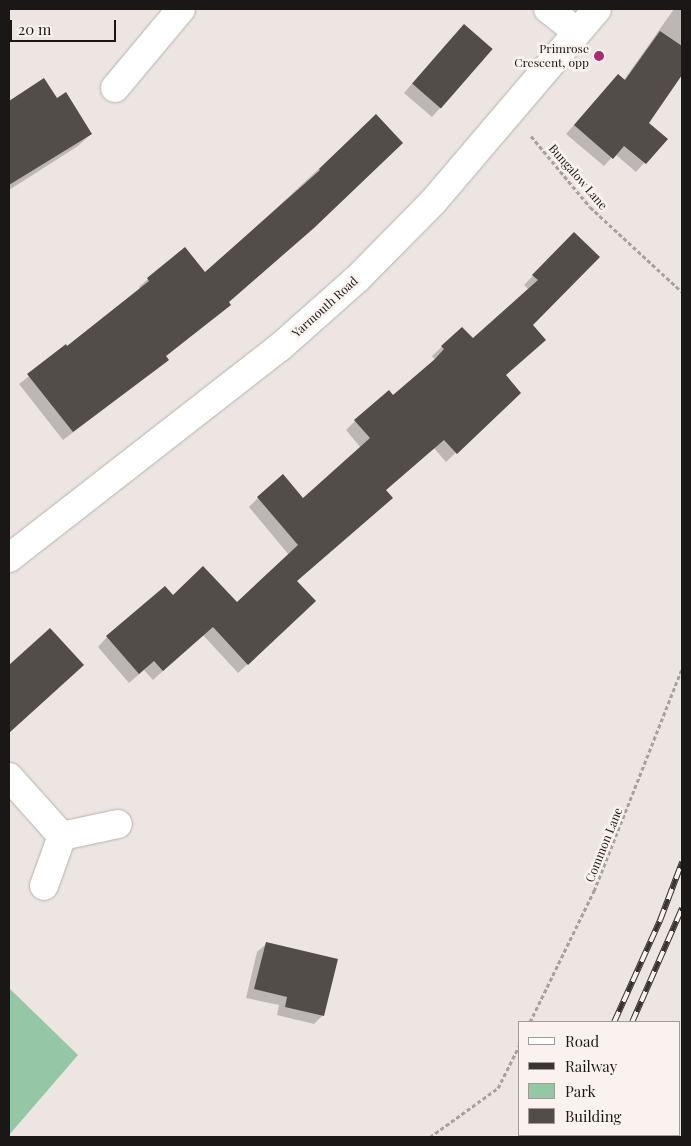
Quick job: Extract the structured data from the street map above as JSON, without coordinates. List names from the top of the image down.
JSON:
{
  "streets": {
    "main road": ["Yarmouth Road"],
    "path": ["Bungalow Lane", "Common Lane"]
  },
  "crossings": [
    ["Bungalow Lane", "Yarmouth Road"]
  ],
  "places": ["Primrose Crescent, opp"],
  "legend": [
    "Road",
    "Railway",
    "Park",
    "Building"
  ],
  "scale_bar": "20 m"
}
